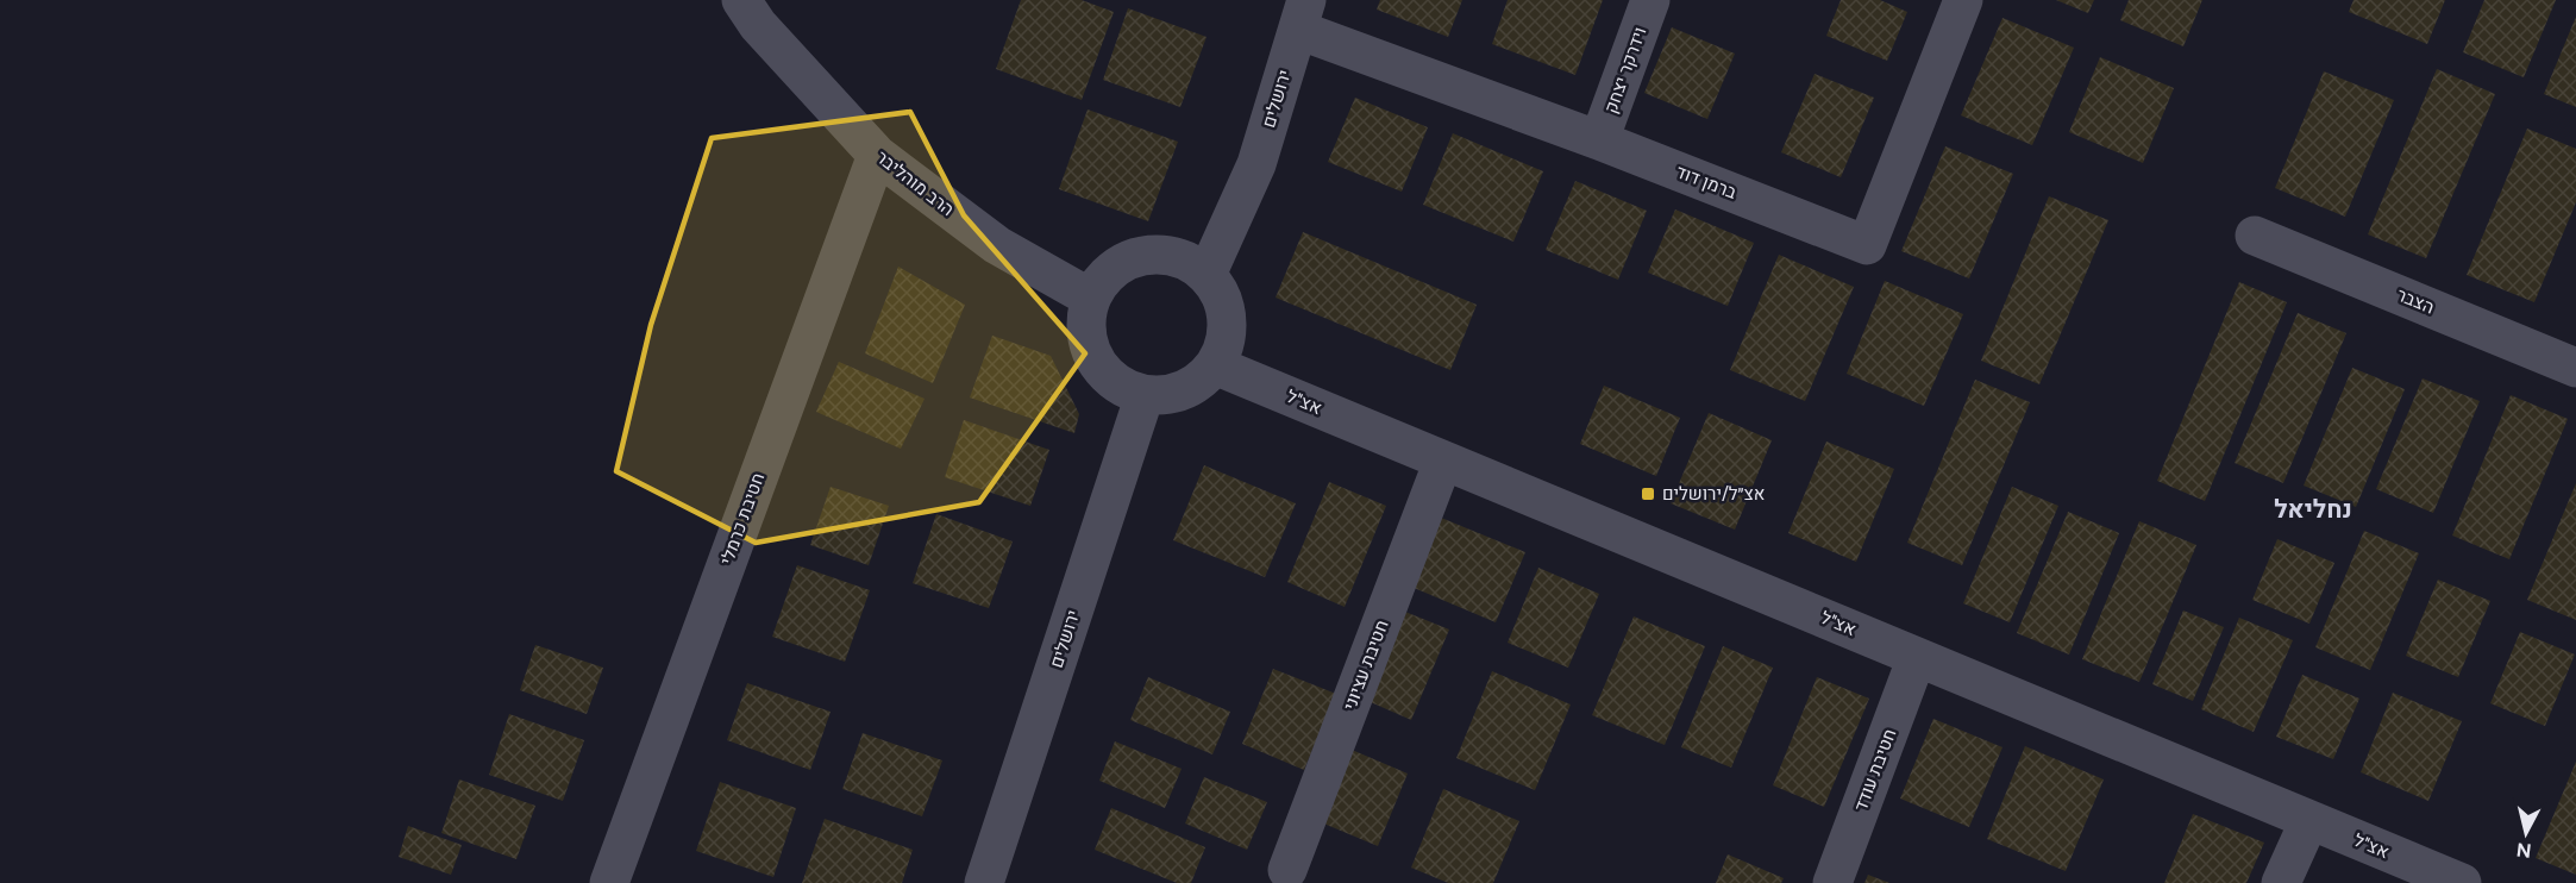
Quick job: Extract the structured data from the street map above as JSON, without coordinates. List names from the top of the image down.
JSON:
{
  "streets": {
    "street": [
      "וידרקר יצחק",
      "ירושלים",
      "ברמן דוד",
      "הרב מוהליבר",
      "הצבר",
      "אצ\"ל",
      "חטיבת כרמלי",
      "חטיבת עציוני",
      "חטיבת עודד"
    ]
  },
  "crossings": [
    ["וידרקר יצחק", "ברמן דוד"],
    ["ירושלים", "ברמן דוד"],
    ["ירושלים", "הרב מוהליבר"],
    ["ירושלים", "אצ\"ל"],
    ["הרב מוהליבר", "אצ\"ל"],
    ["הרב מוהליבר", "חטיבת כרמלי"],
    ["אצ\"ל", "חטיבת עציוני"],
    ["אצ\"ל", "חטיבת עודד"]
  ],
  "districts": ["נחליאל"],
  "places": {
    "transit": ["אצ״ל/ירושלים"]
  },
  "north": "bottom"
}
